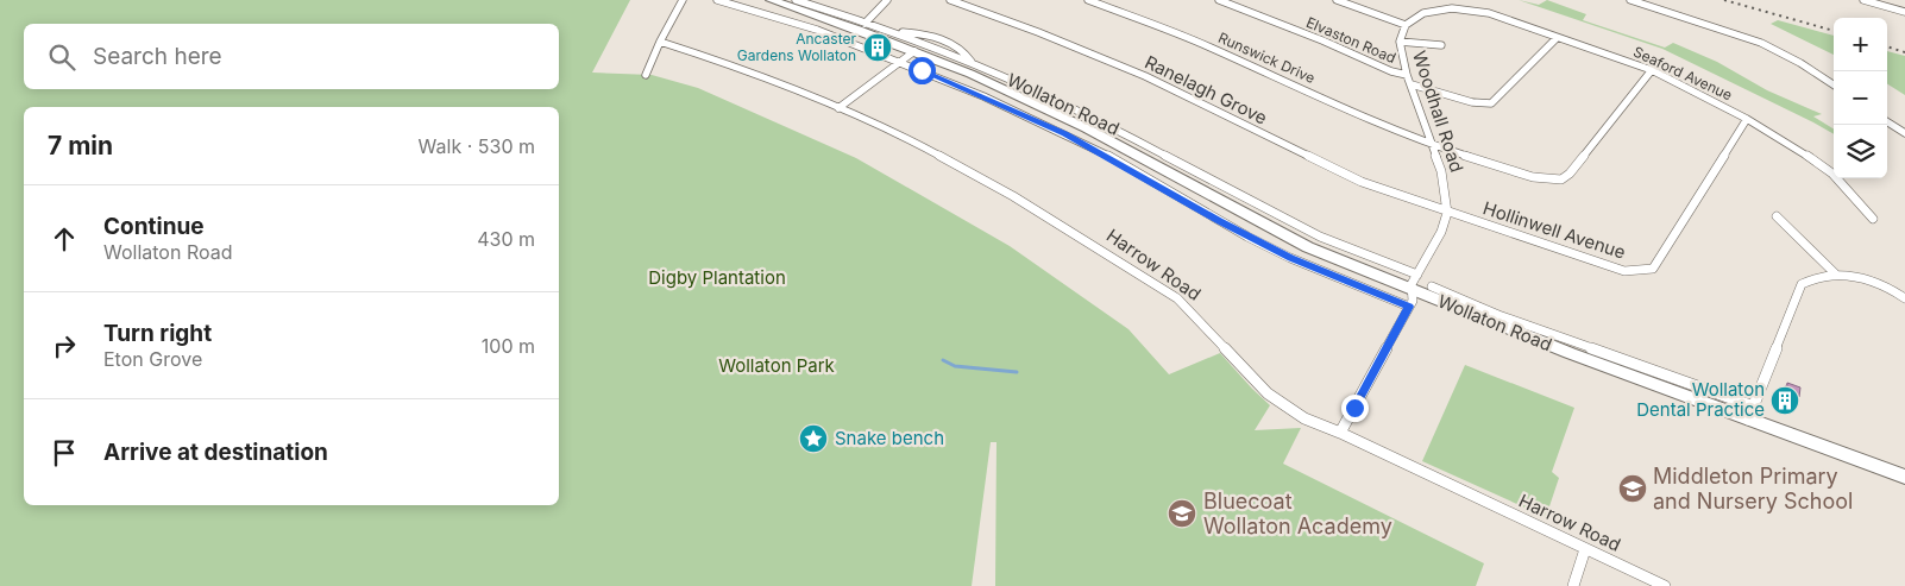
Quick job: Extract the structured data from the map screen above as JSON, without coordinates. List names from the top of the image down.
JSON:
{
  "streets": {
    "main road": ["Wollaton Road"],
    "street": [
      "Elvaston Road",
      "Runswick Drive",
      "Seaford Avenue",
      "Ranelagh Grove",
      "Woodhall Road",
      "Hollinwell Avenue",
      "Harrow Road"
    ]
  },
  "crossings": [
    ["Elvaston Road", "Woodhall Road"],
    ["Runswick Drive", "Seaford Avenue"],
    ["Runswick Drive", "Woodhall Road"],
    ["Seaford Avenue", "Hollinwell Avenue"],
    ["Ranelagh Grove", "Woodhall Road"],
    ["Ranelagh Grove", "Hollinwell Avenue"],
    ["Wollaton Road", "Woodhall Road"],
    ["Woodhall Road", "Hollinwell Avenue"],
    ["Woodhall Road", "Harrow Road"]
  ],
  "parks": ["Digby Plantation", "Wollaton Park"],
  "places": {
    "building": ["Ancaster Gardens Wollaton", "Wollaton Dental Practice"],
    "place": ["Snake bench"],
    "school or university": ["Middleton Primary and Nursery School", "Bluecoat Wollaton Academy"]
  },
  "page": {
    "map_buttons": ["+", "−"],
    "search": "Search here",
    "heading": ["7 min", "Walk · 530 m"],
    "list": [
      ["Continue", "Wollaton Road", "430 m"],
      ["Turn right", "Eton Grove", "100 m"],
      "Arrive at destination"
    ]
  }
}
